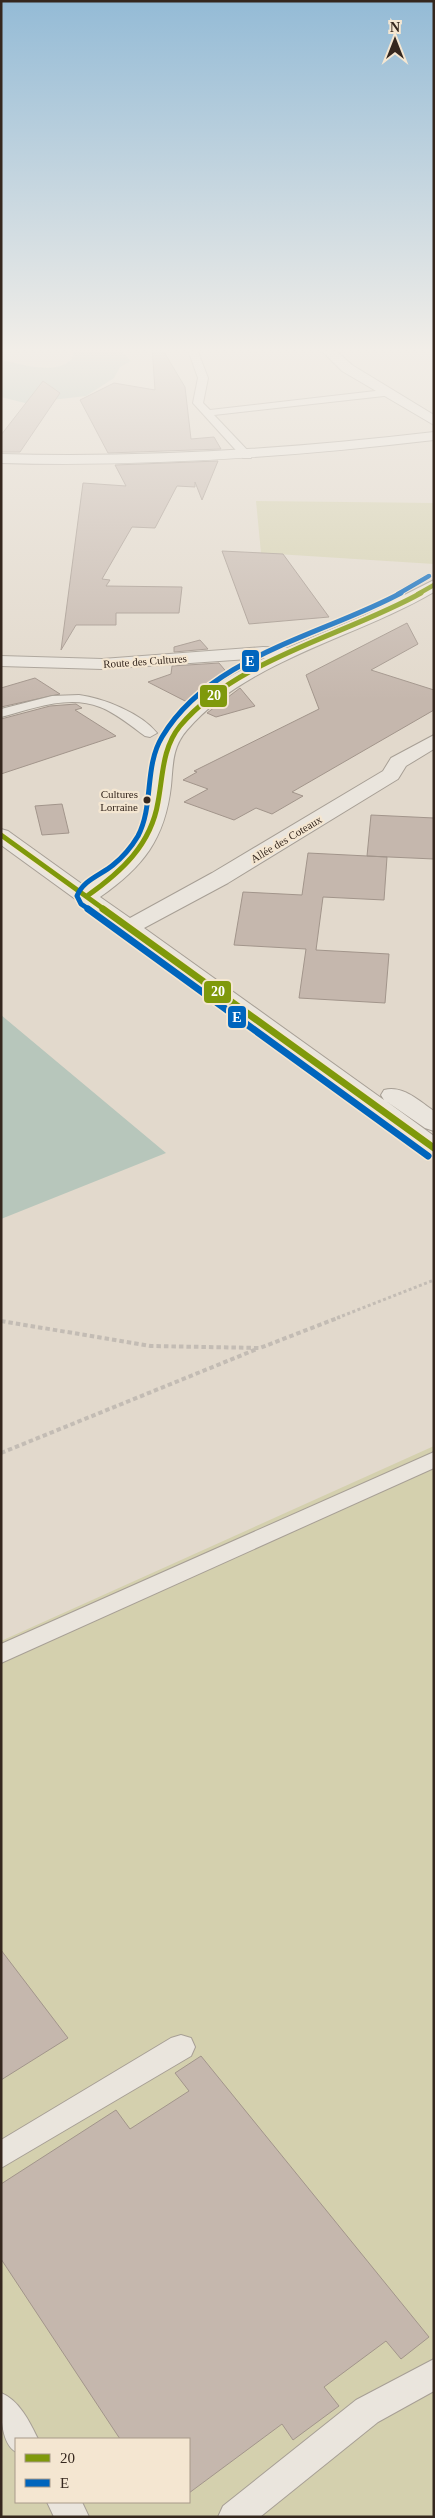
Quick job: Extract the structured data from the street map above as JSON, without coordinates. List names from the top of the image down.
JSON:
{
  "streets": {
    "street": ["Route des Cultures", "Allée des Coteaux"]
  },
  "places": ["Cultures Lorraine"],
  "lines": ["transit line E", "transit line 20"],
  "legend": ["20", "E"],
  "north": "top"
}
